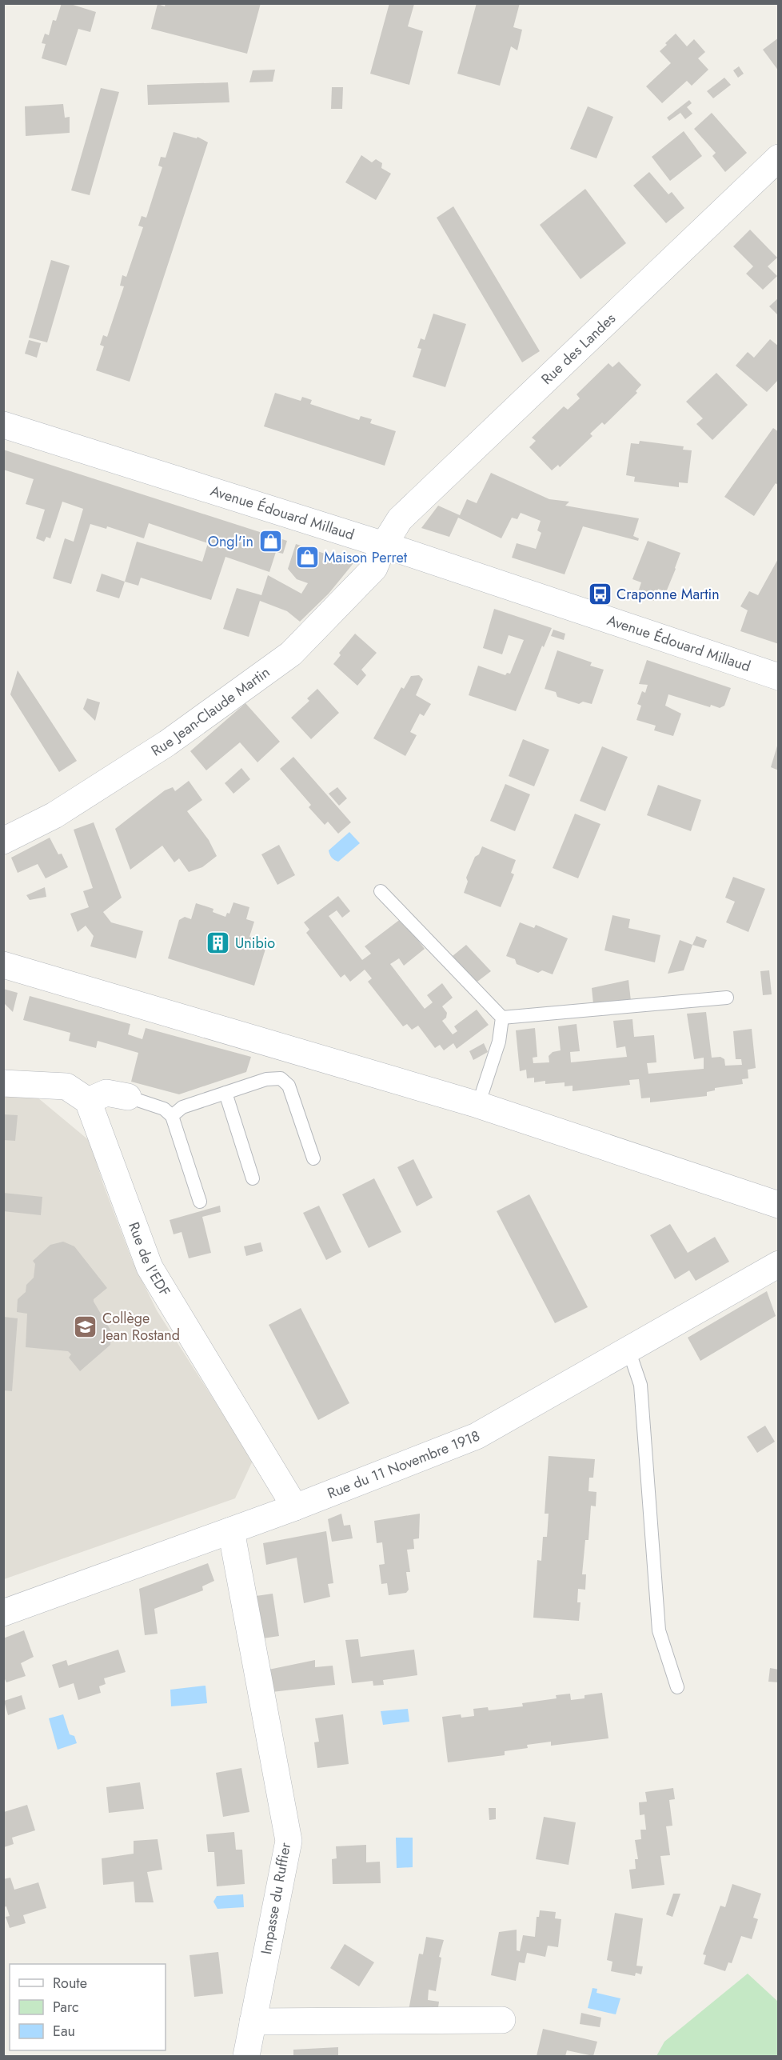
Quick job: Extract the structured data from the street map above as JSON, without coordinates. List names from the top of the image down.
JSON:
{
  "streets": {
    "street": [
      "Rue des Landes",
      "Avenue Édouard Millaud",
      "Rue Jean-Claude Martin",
      "Rue de l'EDF",
      "Rue du 11 Novembre 1918",
      "Impasse du Ruffier"
    ]
  },
  "crossings": [
    ["Rue des Landes", "Avenue Édouard Millaud"],
    ["Rue des Landes", "Rue Jean-Claude Martin"],
    ["Avenue Édouard Millaud", "Rue Jean-Claude Martin"],
    ["Rue de l'EDF", "Rue du 11 Novembre 1918"],
    ["Rue du 11 Novembre 1918", "Impasse du Ruffier"]
  ],
  "places": {
    "shop": ["Ongl'in", "Maison Perret"],
    "bus stop": ["Craponne Martin"],
    "building": ["Unibio"],
    "school or university": ["Collège Jean Rostand"]
  },
  "legend": ["Route", "Parc", "Eau"]
}
